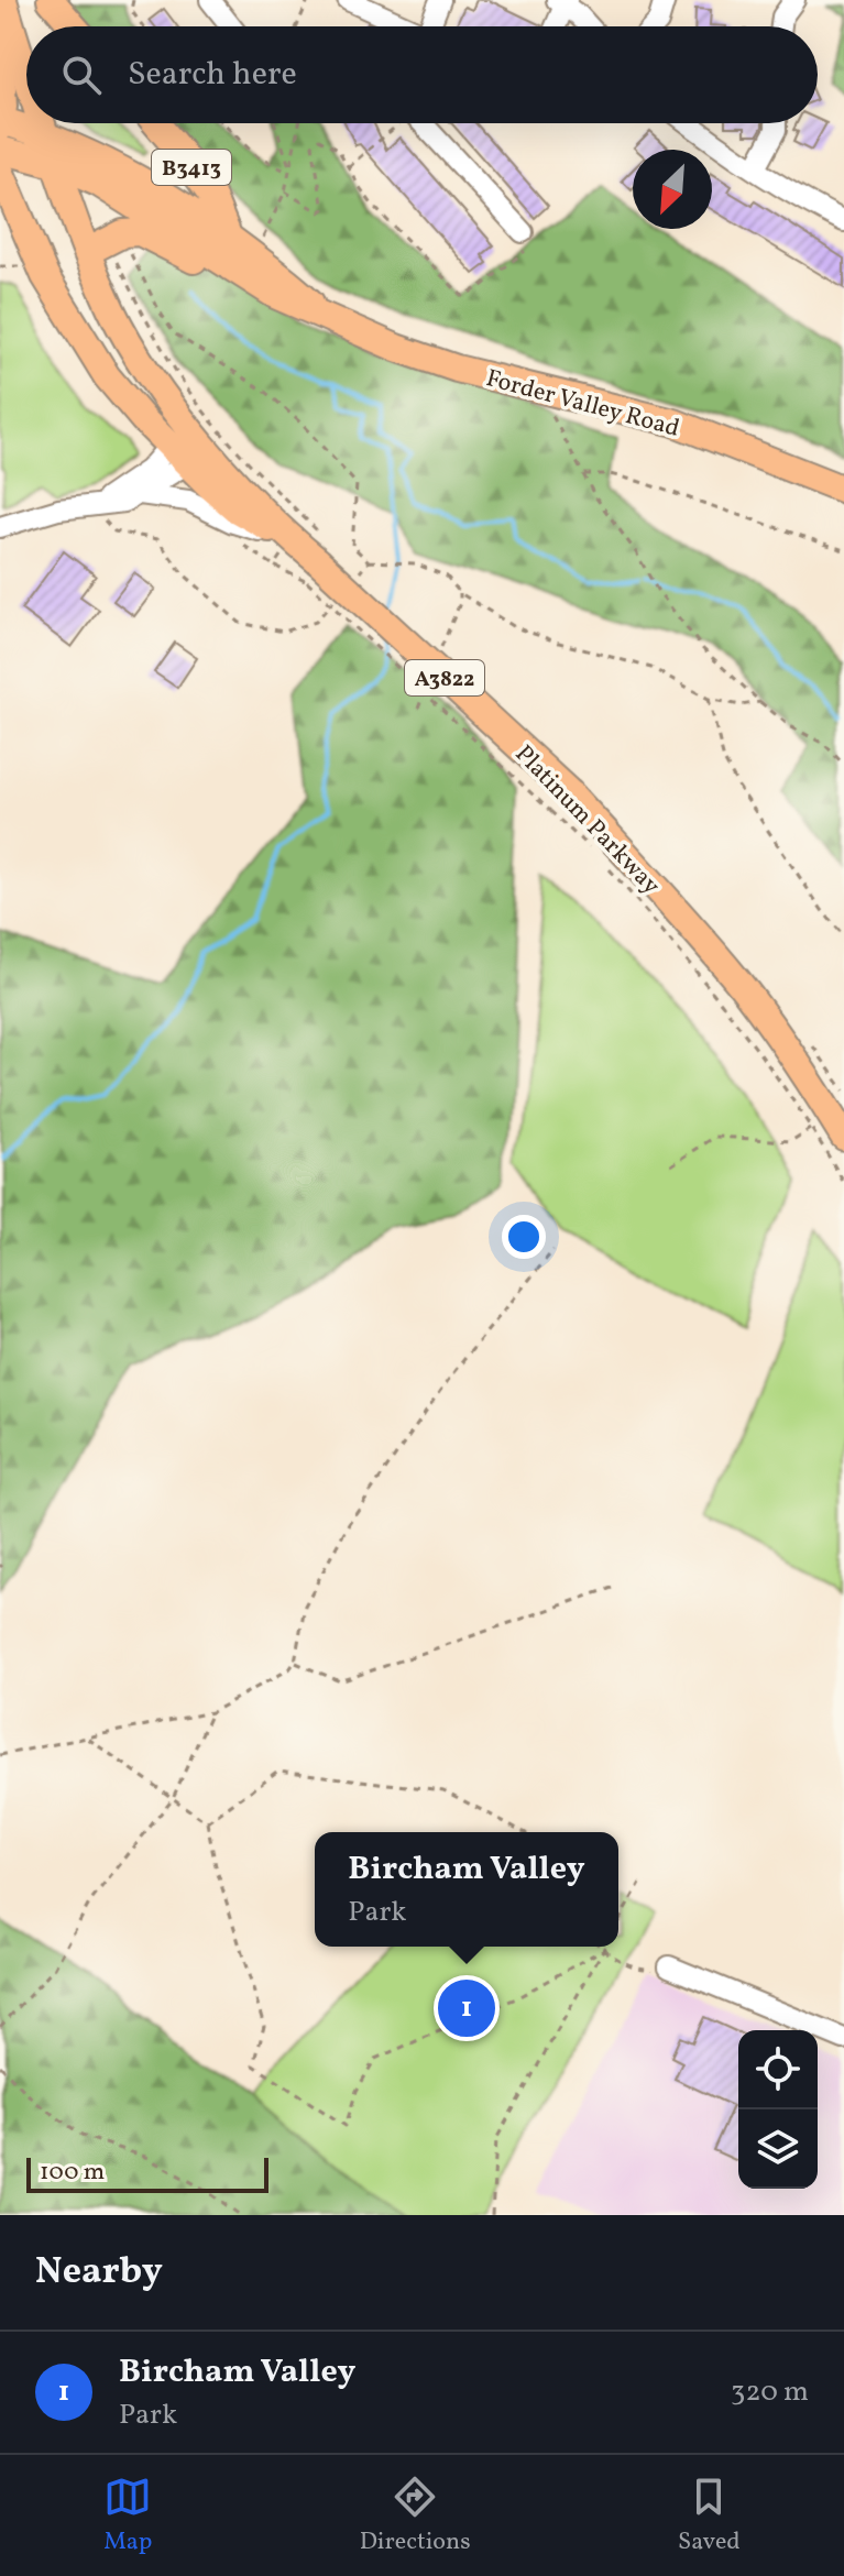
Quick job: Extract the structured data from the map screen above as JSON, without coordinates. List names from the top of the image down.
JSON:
{
  "streets": {
    "main road": [
      "B3413",
      "Forder Valley Road",
      "A3822",
      "Platinum Parkway"
    ]
  },
  "crossings": [
    ["B3413", "Forder Valley Road"],
    ["B3413", "Platinum Parkway"],
    ["Forder Valley Road", "Platinum Parkway"]
  ],
  "scale_bar": "100 m",
  "north": "bottom left",
  "page": {
    "search": "Search here",
    "popup": ["Bircham Valley", "Park"],
    "pins": "1",
    "scale": "100 m",
    "heading": "Nearby",
    "list": [
      {
        "mark": "1",
        "name": "Bircham Valley",
        "note": "Park",
        "value": "320 m"
      }
    ],
    "nav": ["Map", "Directions", "Saved"]
  }
}
